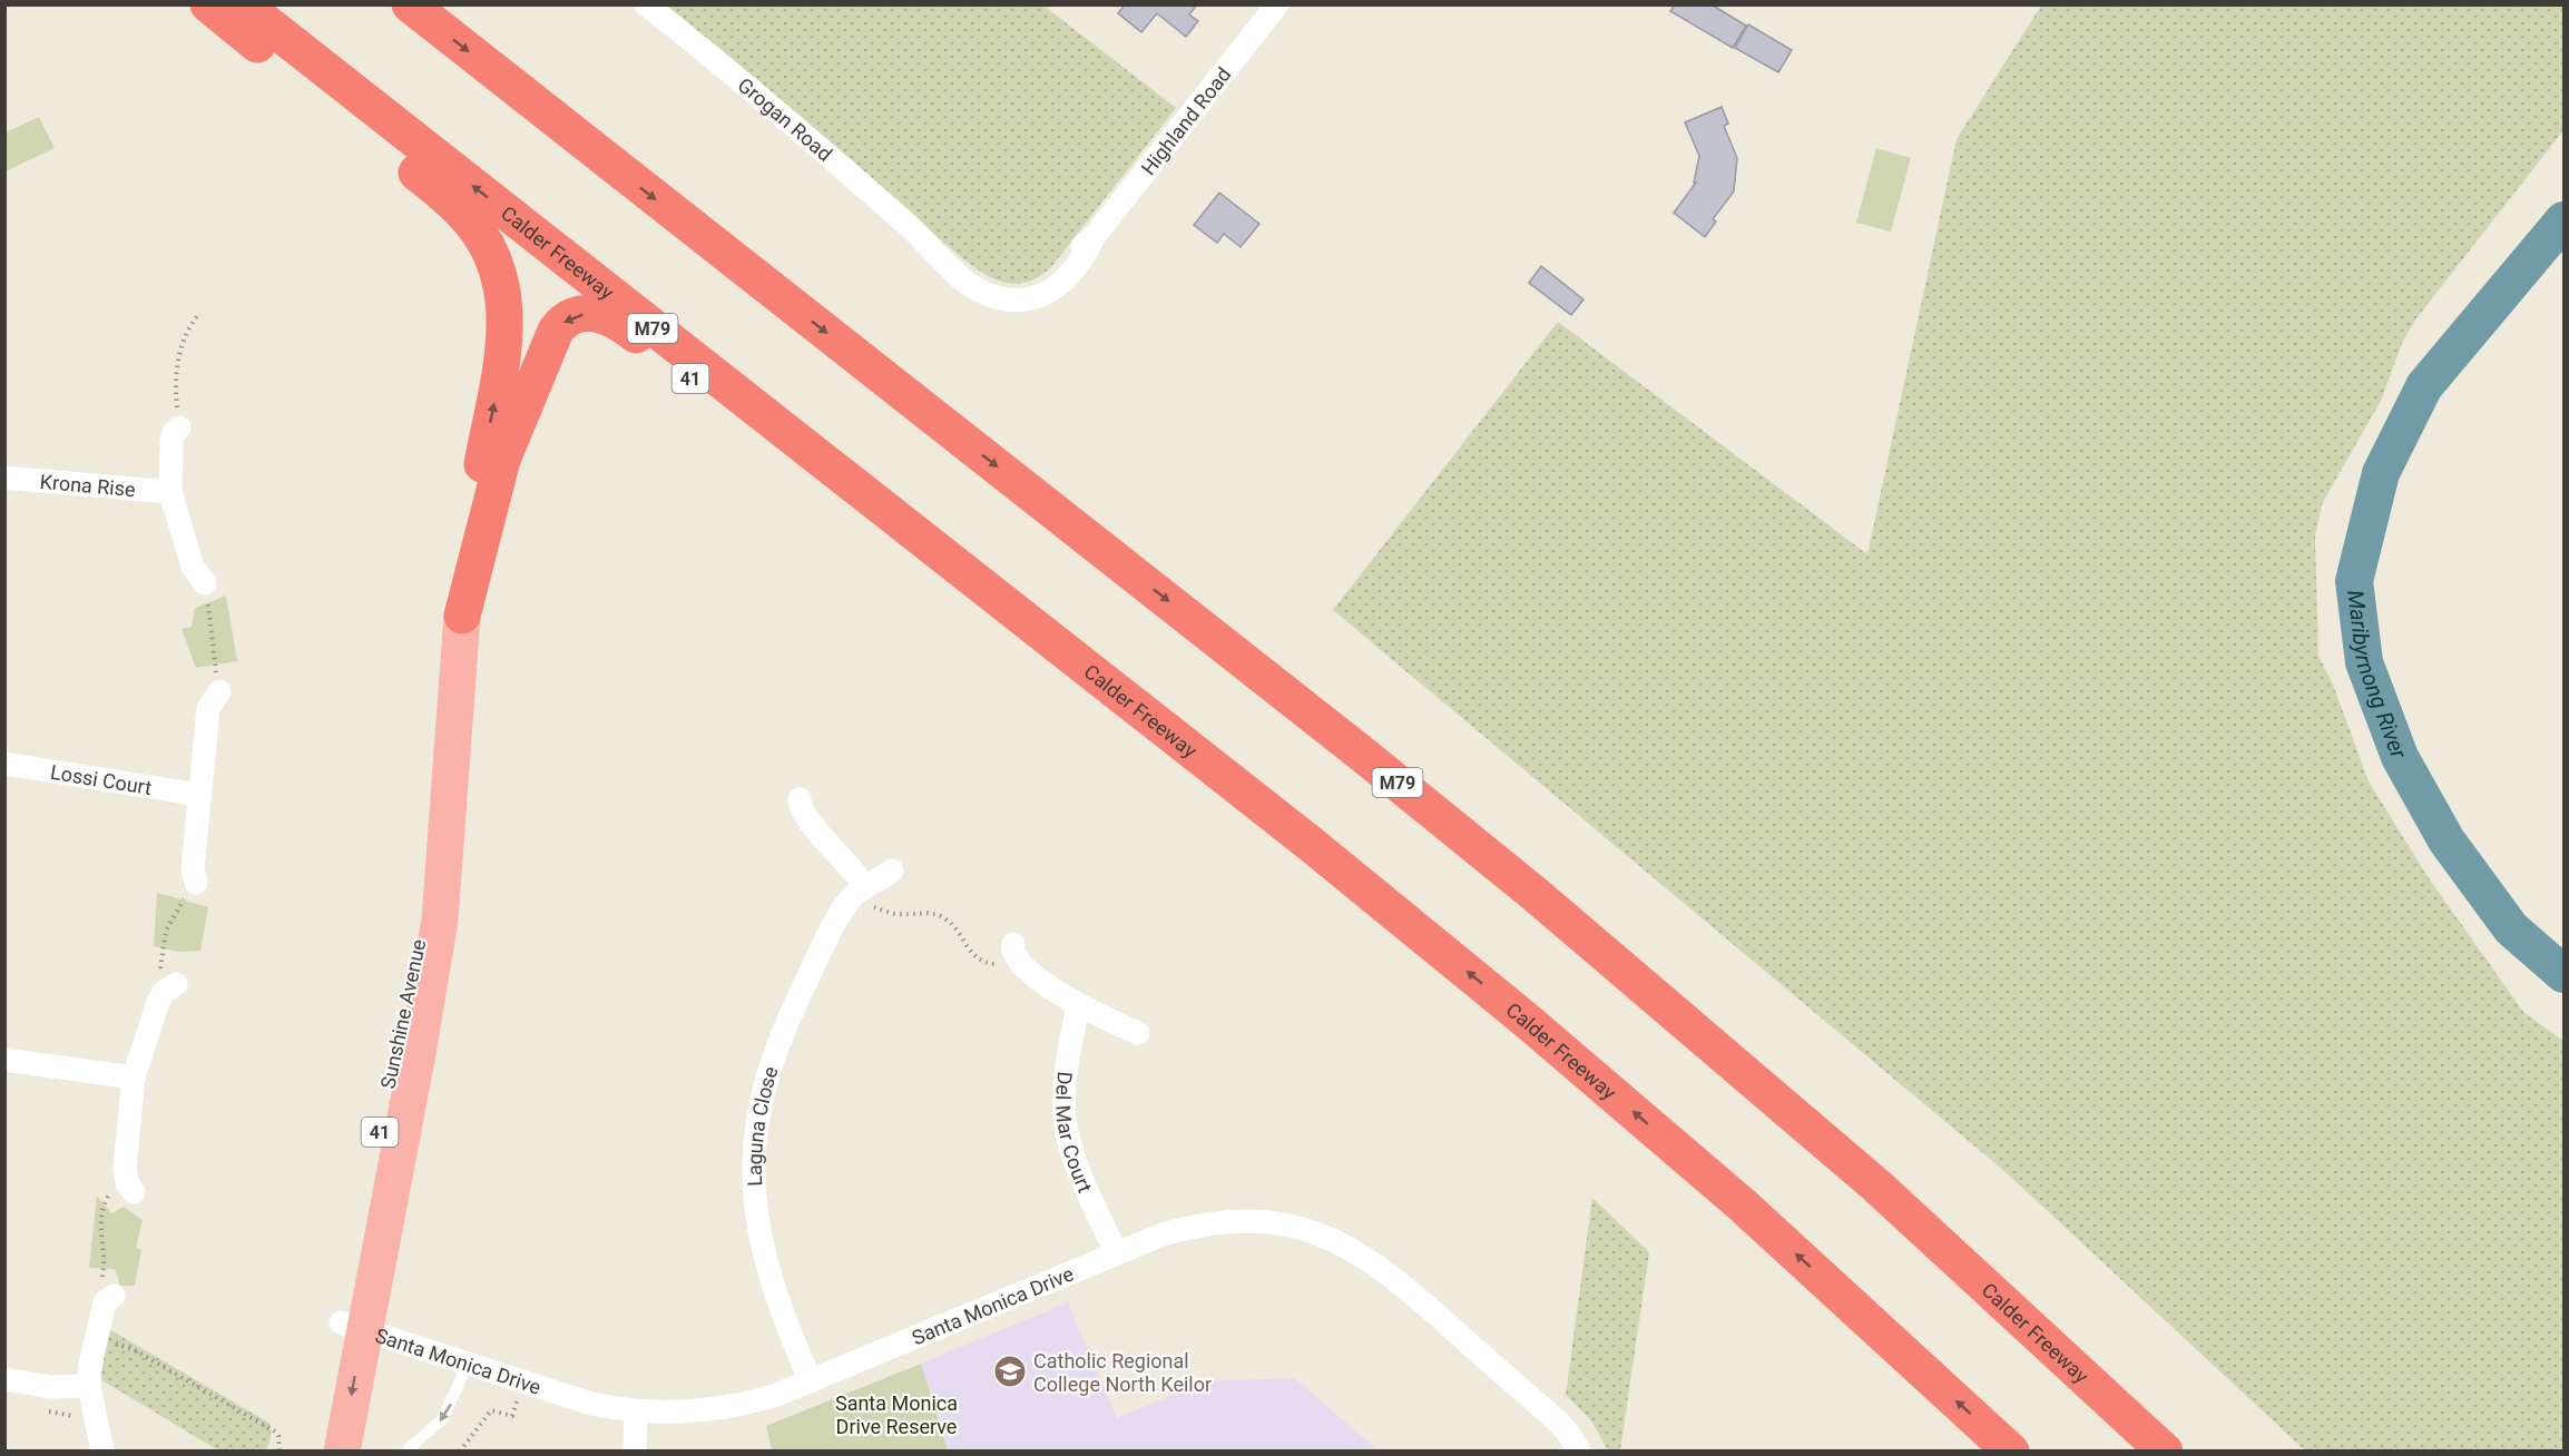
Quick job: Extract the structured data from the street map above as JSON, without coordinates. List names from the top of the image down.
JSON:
{
  "streets": {
    "highway": ["Calder Freeway", "M79", "41"],
    "main road": ["Sunshine Avenue"],
    "street": [
      "Grogan Road",
      "Highland Road",
      "Krona Rise",
      "Lossi Court",
      "Laguna Close",
      "Del Mar Court",
      "Santa Monica Drive"
    ]
  },
  "crossings": [
    ["Grogan Road", "Highland Road"],
    ["Calder Freeway", "41"],
    ["41", "Sunshine Avenue"],
    ["Sunshine Avenue", "Santa Monica Drive"],
    ["Laguna Close", "Santa Monica Drive"],
    ["Del Mar Court", "Santa Monica Drive"]
  ],
  "water": ["Maribyrnong River"],
  "parks": ["Santa Monica Drive Reserve"],
  "places": {
    "school or university": ["Catholic Regional College North Keilor"]
  }
}
